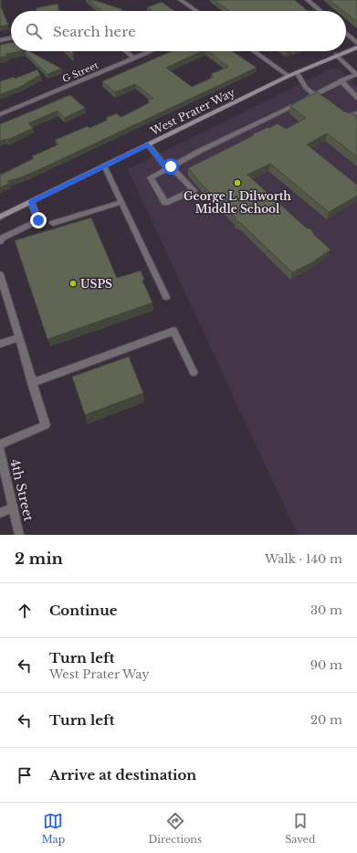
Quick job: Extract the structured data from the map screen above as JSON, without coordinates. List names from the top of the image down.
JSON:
{
  "streets": {
    "main road": ["West Prater Way"],
    "street": ["G Street", "4th Street"]
  },
  "places": ["George L Dilworth Middle School", "USPS"],
  "page": {
    "search": "Search here",
    "heading": ["2 min", "Walk · 140 m"],
    "list": [
      ["Continue", "30 m"],
      ["Turn left", "West Prater Way", "90 m"],
      ["Turn left", "20 m"],
      "Arrive at destination"
    ],
    "nav": ["Map", "Directions", "Saved"]
  }
}
